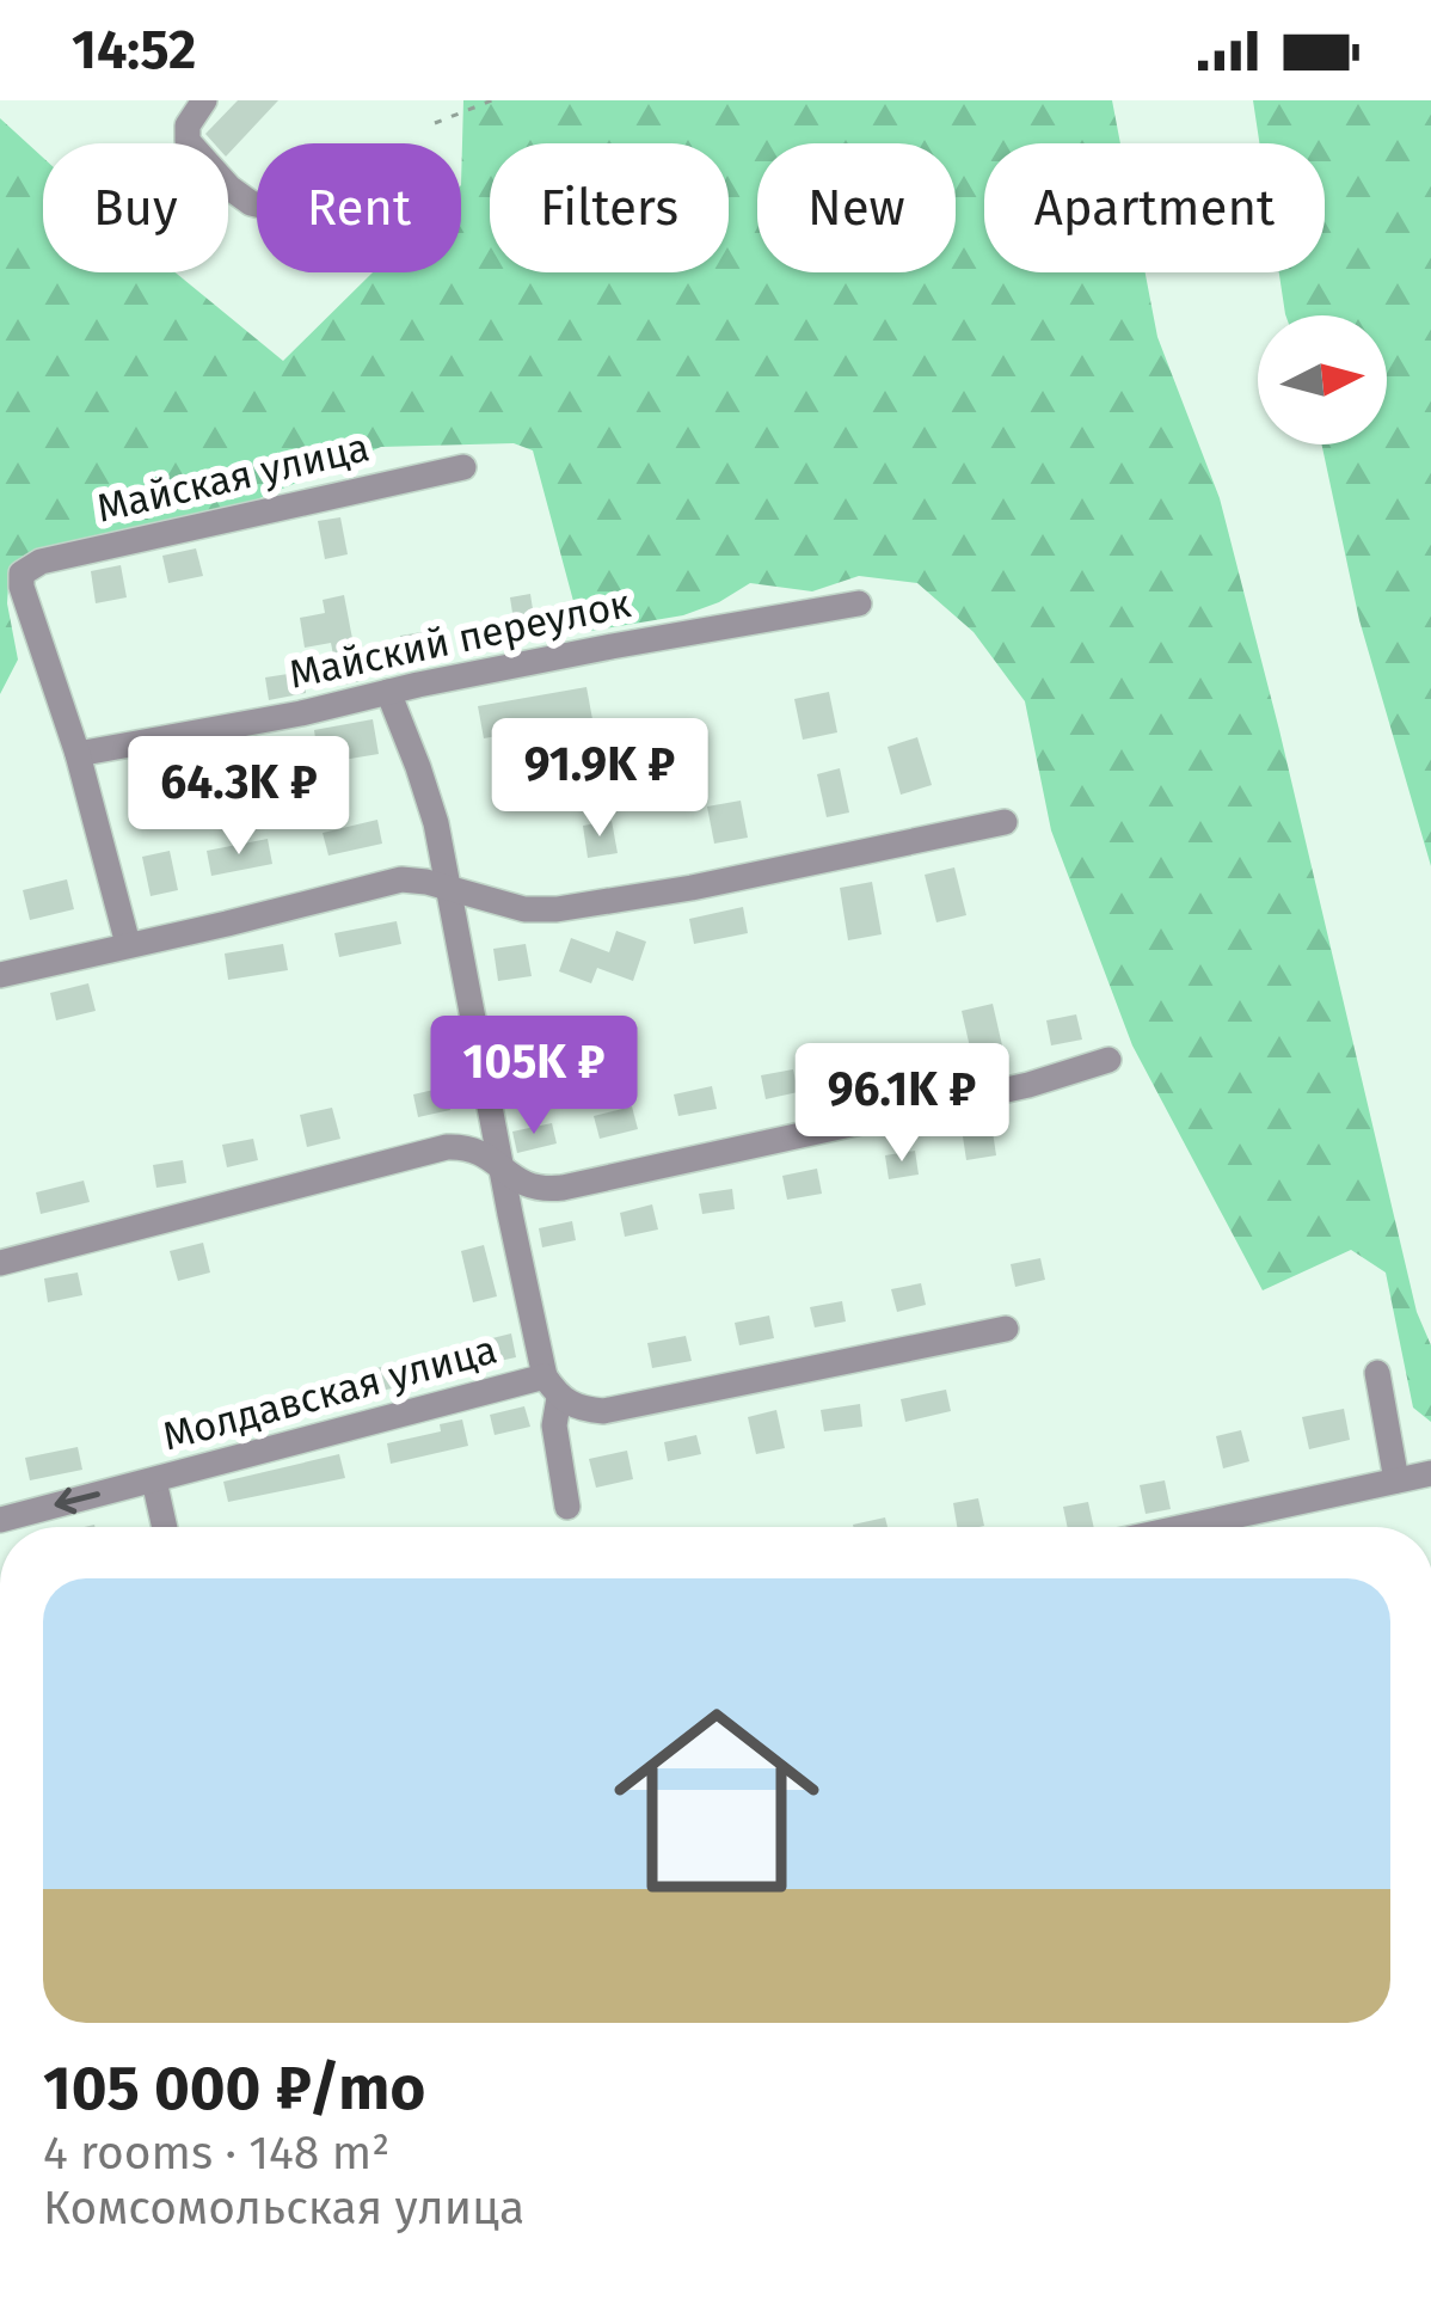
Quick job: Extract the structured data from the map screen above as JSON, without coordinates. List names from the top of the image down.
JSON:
{
  "streets": {
    "street": ["Майская улица", "Майский переулок", "Молдавская улица"]
  },
  "crossings": [
    ["Майская улица", "Майский переулок"]
  ],
  "north": "right",
  "page": {
    "status": "14:52",
    "chip": [
      "Buy",
      "Rent",
      "Filters",
      "New",
      "Apartment"
    ],
    "price": [
      "91.9K ₽",
      "64.3K ₽",
      "105K ₽",
      "96.1K ₽"
    ],
    "list": [
      {
        "name": "105 000 ₽/mo",
        "note": "4 rooms · 148 m² · Комсомольская улица"
      }
    ]
  }
}
